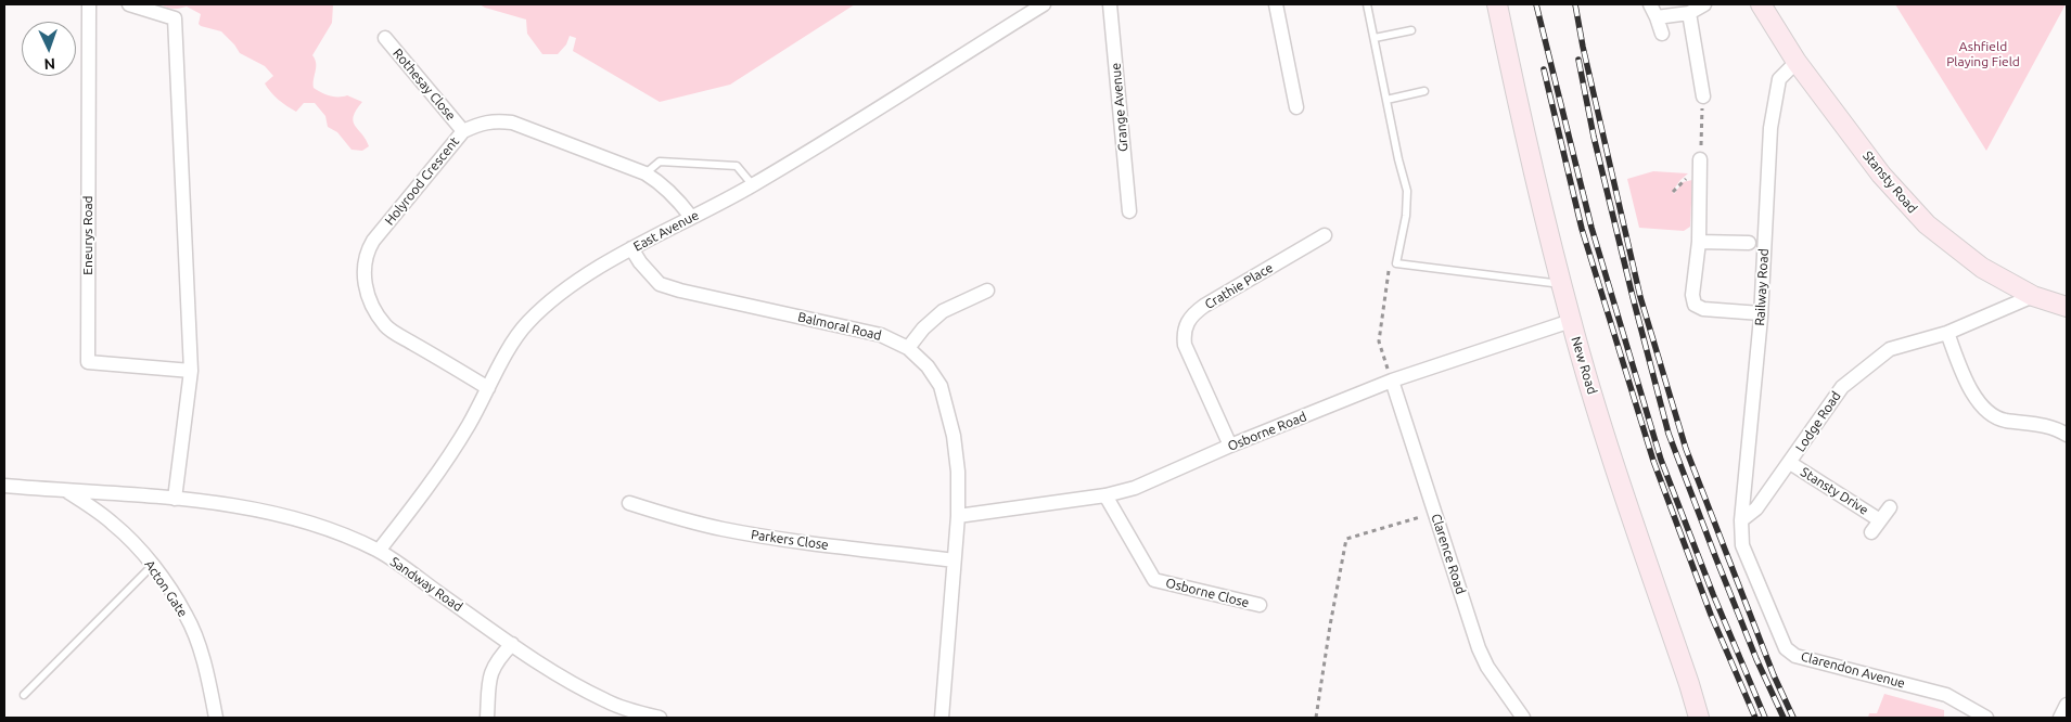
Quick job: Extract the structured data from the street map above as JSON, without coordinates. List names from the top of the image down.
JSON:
{
  "streets": {
    "main road": ["Stansty Road", "New Road"],
    "street": [
      "Rothesay Close",
      "Grange Avenue",
      "Holyrood Crescent",
      "East Avenue",
      "Eneurys Road",
      "Crathie Place",
      "Railway Road",
      "Balmoral Road",
      "Lodge Road",
      "Osborne Road",
      "Stansty Drive",
      "Parkers Close",
      "Clarence Road",
      "Sandway Road",
      "Acton Gate",
      "Osborne Close",
      "Clarendon Avenue"
    ]
  },
  "crossings": [
    ["Rothesay Close", "Holyrood Crescent"],
    ["Holyrood Crescent", "East Avenue"],
    ["Stansty Road", "Railway Road"],
    ["Stansty Road", "Lodge Road"],
    ["East Avenue", "Balmoral Road"],
    ["East Avenue", "Sandway Road"],
    ["Crathie Place", "Osborne Road"],
    ["Railway Road", "Lodge Road"],
    ["Railway Road", "Clarendon Avenue"],
    ["Balmoral Road", "Osborne Road"],
    ["Balmoral Road", "Parkers Close"],
    ["New Road", "Osborne Road"],
    ["Lodge Road", "Stansty Drive"],
    ["Lodge Road", "Clarendon Avenue"],
    ["Osborne Road", "Clarence Road"],
    ["Osborne Road", "Osborne Close"]
  ],
  "parks": ["Ashfield Playing Field"],
  "north": "bottom"
}
